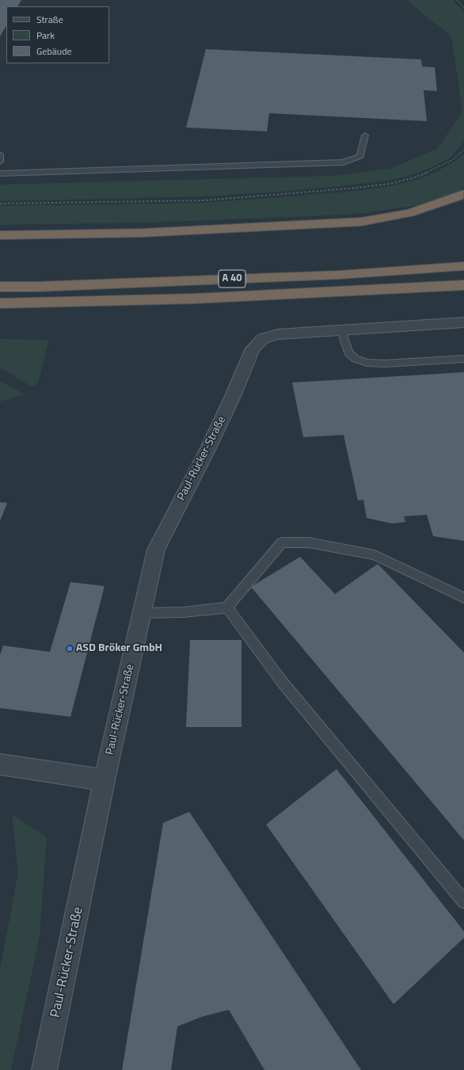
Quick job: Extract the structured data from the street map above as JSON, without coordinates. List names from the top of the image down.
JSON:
{
  "streets": {
    "highway": ["A 40"],
    "street": ["Paul-Rücker-Straße"]
  },
  "places": ["ASD Bröker GmbH"],
  "legend": ["Straße", "Park", "Gebäude"]
}
